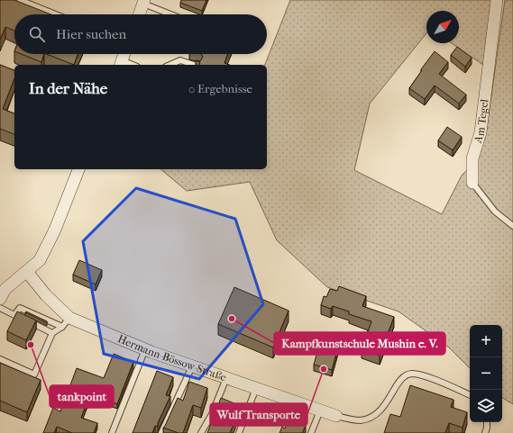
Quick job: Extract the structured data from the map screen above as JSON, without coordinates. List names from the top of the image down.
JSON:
{
  "streets": {
    "street": ["Am Tegel", "Hermann-Bössow-Straße"]
  },
  "places": ["Kampfkunstschule Mushin e. V.", "tankpoint", "Wulf Transporte"],
  "north": "top right",
  "page": {
    "search": "Hier suchen",
    "heading": ["In der Nähe", "0 Ergebnisse"],
    "map_buttons": ["+", "−"]
  }
}
